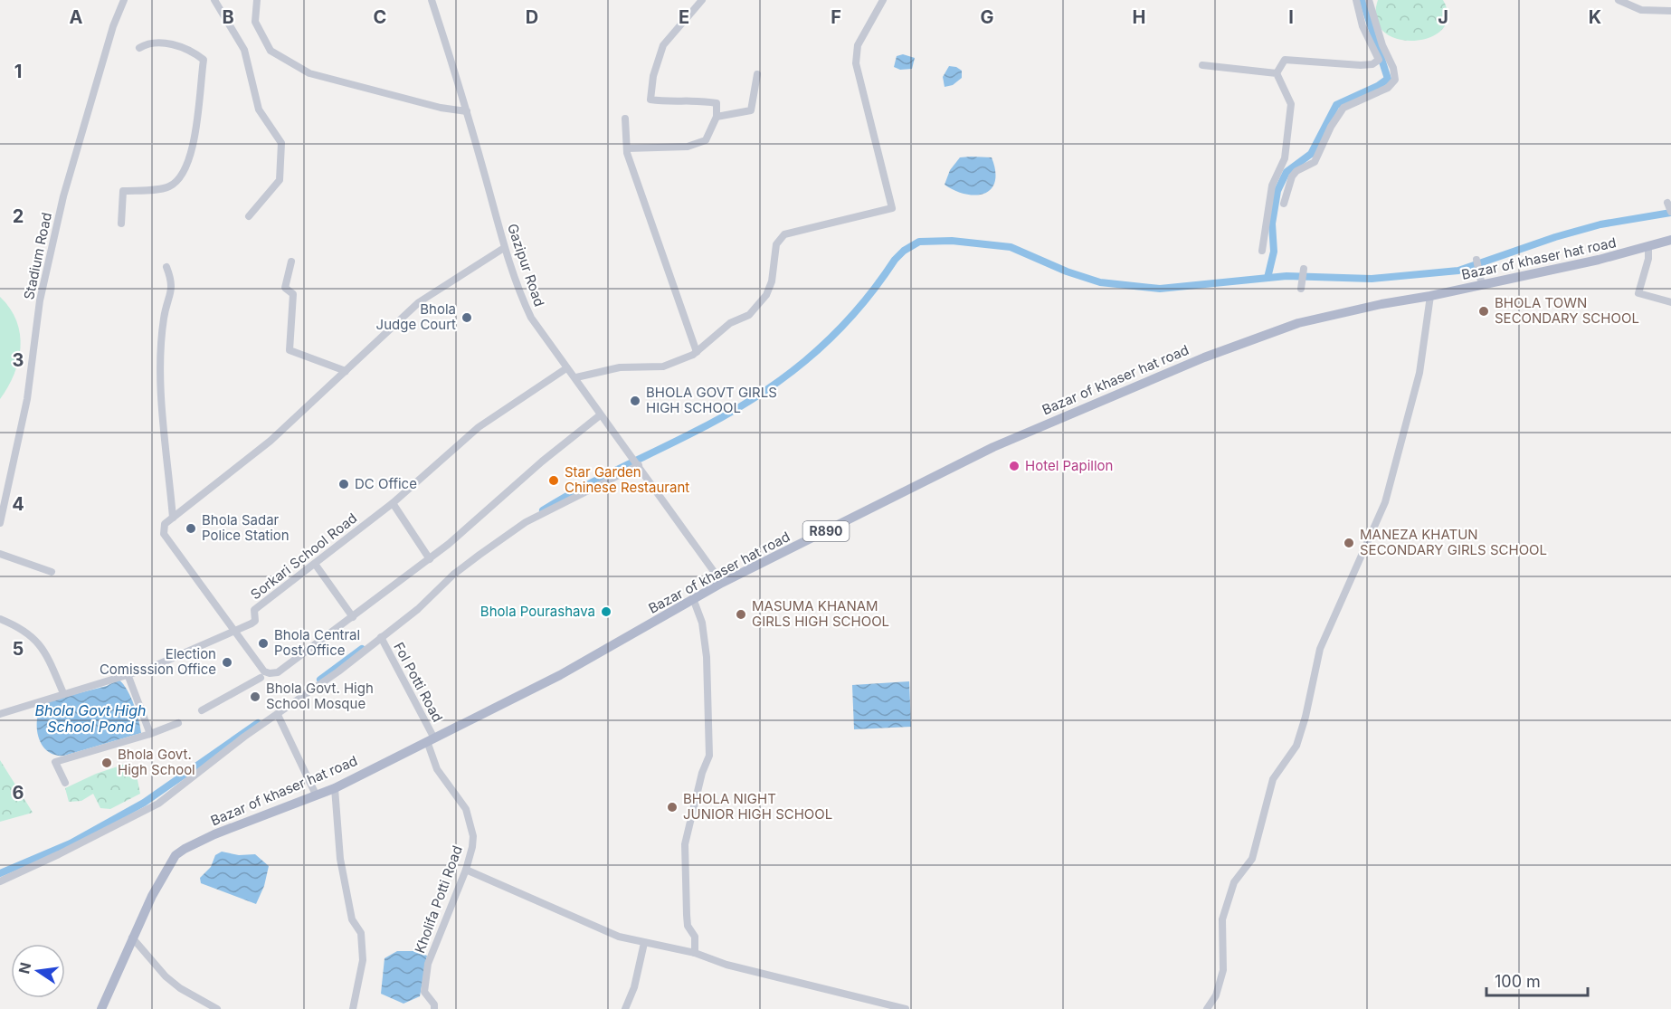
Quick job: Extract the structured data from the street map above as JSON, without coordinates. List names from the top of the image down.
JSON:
{
  "streets": {
    "main road": ["Bazar of khaser hat road", "R890"],
    "street": [
      "Stadium Road",
      "Gazipur Road",
      "Sorkari School Road",
      "Fol Potti Road",
      "Kholifa Potti Road"
    ]
  },
  "crossings": [
    ["Bazar of khaser hat road", "Gazipur Road"],
    ["Bazar of khaser hat road", "Fol Potti Road"],
    ["Bazar of khaser hat road", "Kholifa Potti Road"],
    ["Gazipur Road", "Sorkari School Road"],
    ["Fol Potti Road", "Kholifa Potti Road"]
  ],
  "water": ["Bhola Govt High School Pond"],
  "places": [
    "BHOLA TOWN SECONDARY SCHOOL",
    "Bhola Judge Court",
    "BHOLA GOVT GIRLS HIGH SCHOOL",
    "Hotel Papillon",
    "Star Garden Chinese Restaurant",
    "DC Office",
    "Bhola Sadar Police Station",
    "MANEZA KHATUN SECONDARY GIRLS SCHOOL",
    "Bhola Pourashava",
    "MASUMA KHANAM GIRLS HIGH SCHOOL",
    "Bhola Central Post Office",
    "Election Comisssion Office",
    "Bhola Govt. High School Mosque",
    "Bhola Govt. High School",
    "BHOLA NIGHT JUNIOR HIGH SCHOOL"
  ],
  "scale_bar": "100 m",
  "north": "left",
  "grid": {
    "columns": [
      "A",
      "B",
      "C",
      "D",
      "E",
      "F",
      "G",
      "H",
      "I",
      "J",
      "K"
    ],
    "rows": [
      "1",
      "2",
      "3",
      "4",
      "5",
      "6"
    ]
  }
}
